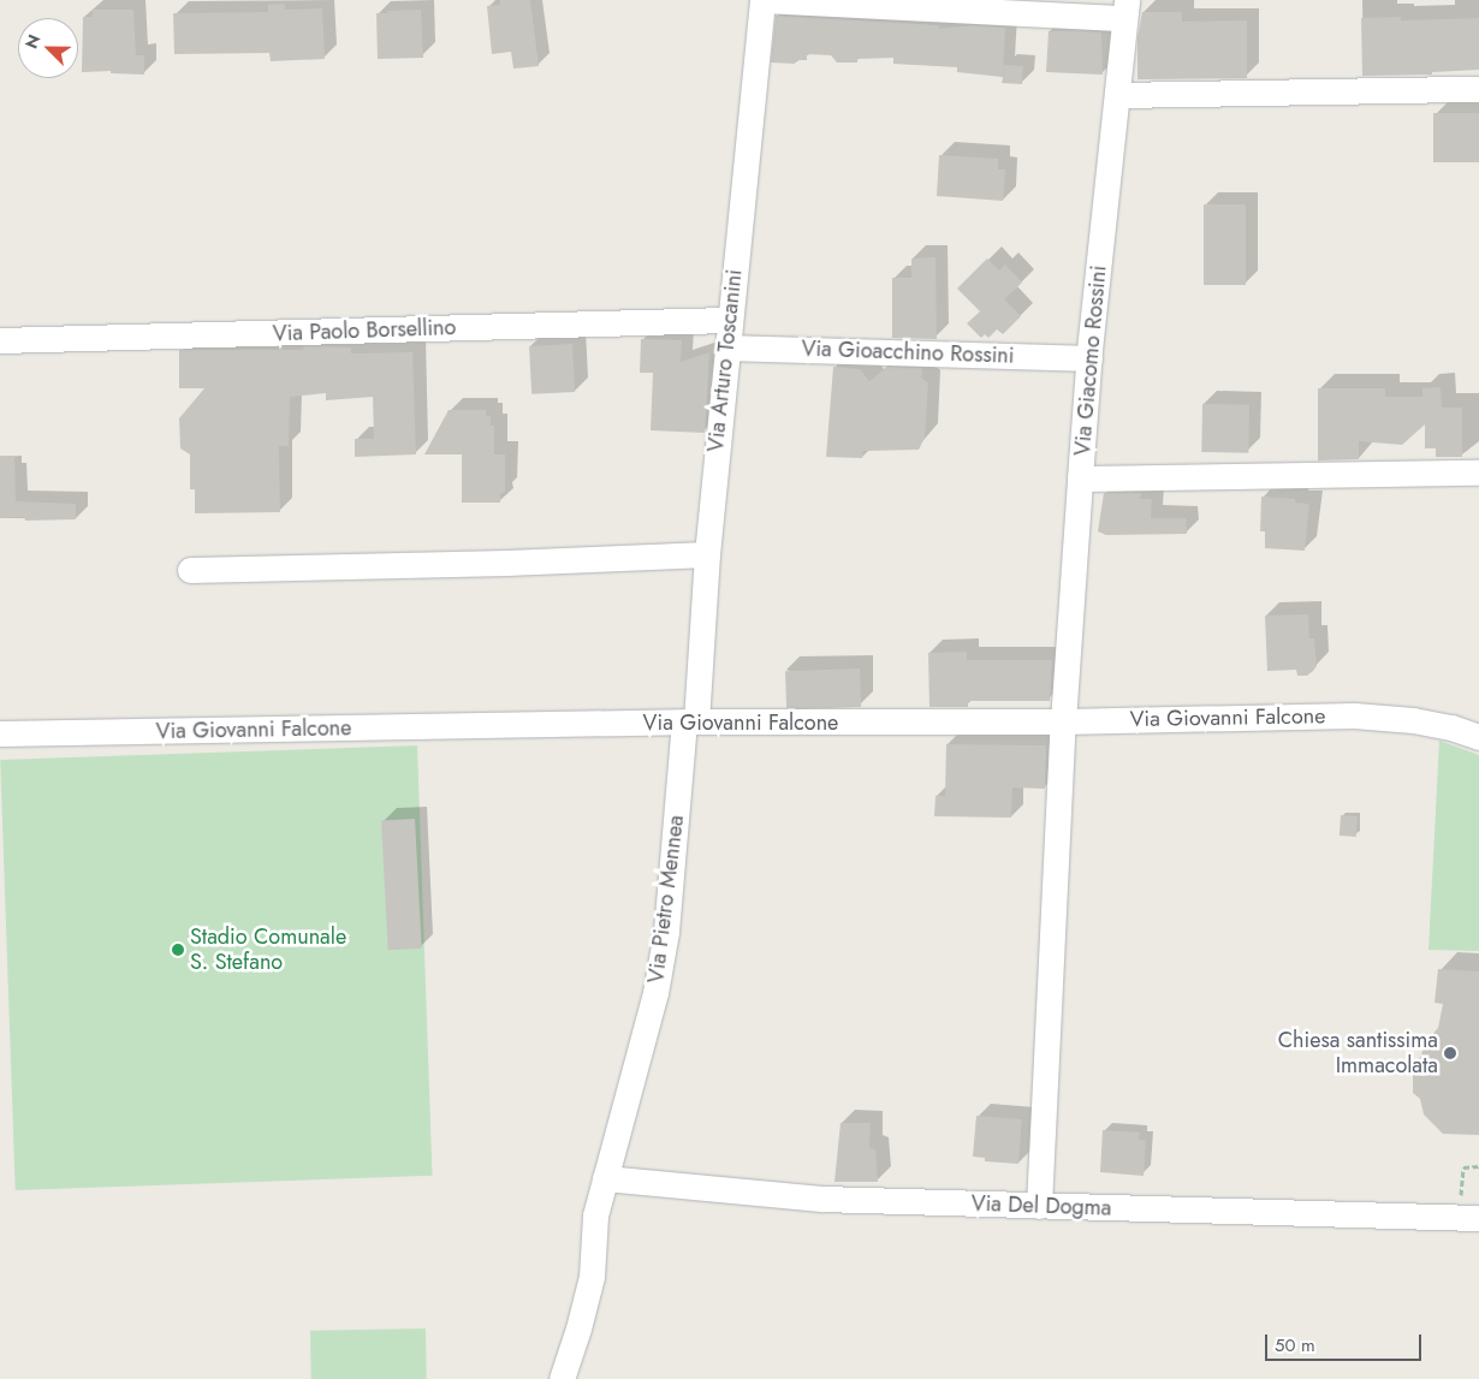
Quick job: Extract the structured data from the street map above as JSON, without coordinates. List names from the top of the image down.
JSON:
{
  "streets": {
    "street": [
      "Via Paolo Borsellino",
      "Via Gioacchino Rossini",
      "Via Arturo Toscanini",
      "Via Giacomo Rossini",
      "Via Giovanni Falcone",
      "Via Pietro Mennea",
      "Via Del Dogma"
    ]
  },
  "crossings": [
    ["Via Paolo Borsellino", "Via Arturo Toscanini"],
    ["Via Gioacchino Rossini", "Via Arturo Toscanini"],
    ["Via Gioacchino Rossini", "Via Giacomo Rossini"],
    ["Via Arturo Toscanini", "Via Giovanni Falcone"],
    ["Via Arturo Toscanini", "Via Pietro Mennea"],
    ["Via Giacomo Rossini", "Via Giovanni Falcone"],
    ["Via Giacomo Rossini", "Via Del Dogma"],
    ["Via Giovanni Falcone", "Via Pietro Mennea"],
    ["Via Pietro Mennea", "Via Del Dogma"]
  ],
  "places": ["Stadio Comunale S. Stefano", "Chiesa santissima Immacolata"],
  "scale_bar": "50 m",
  "north": "top left"
}
